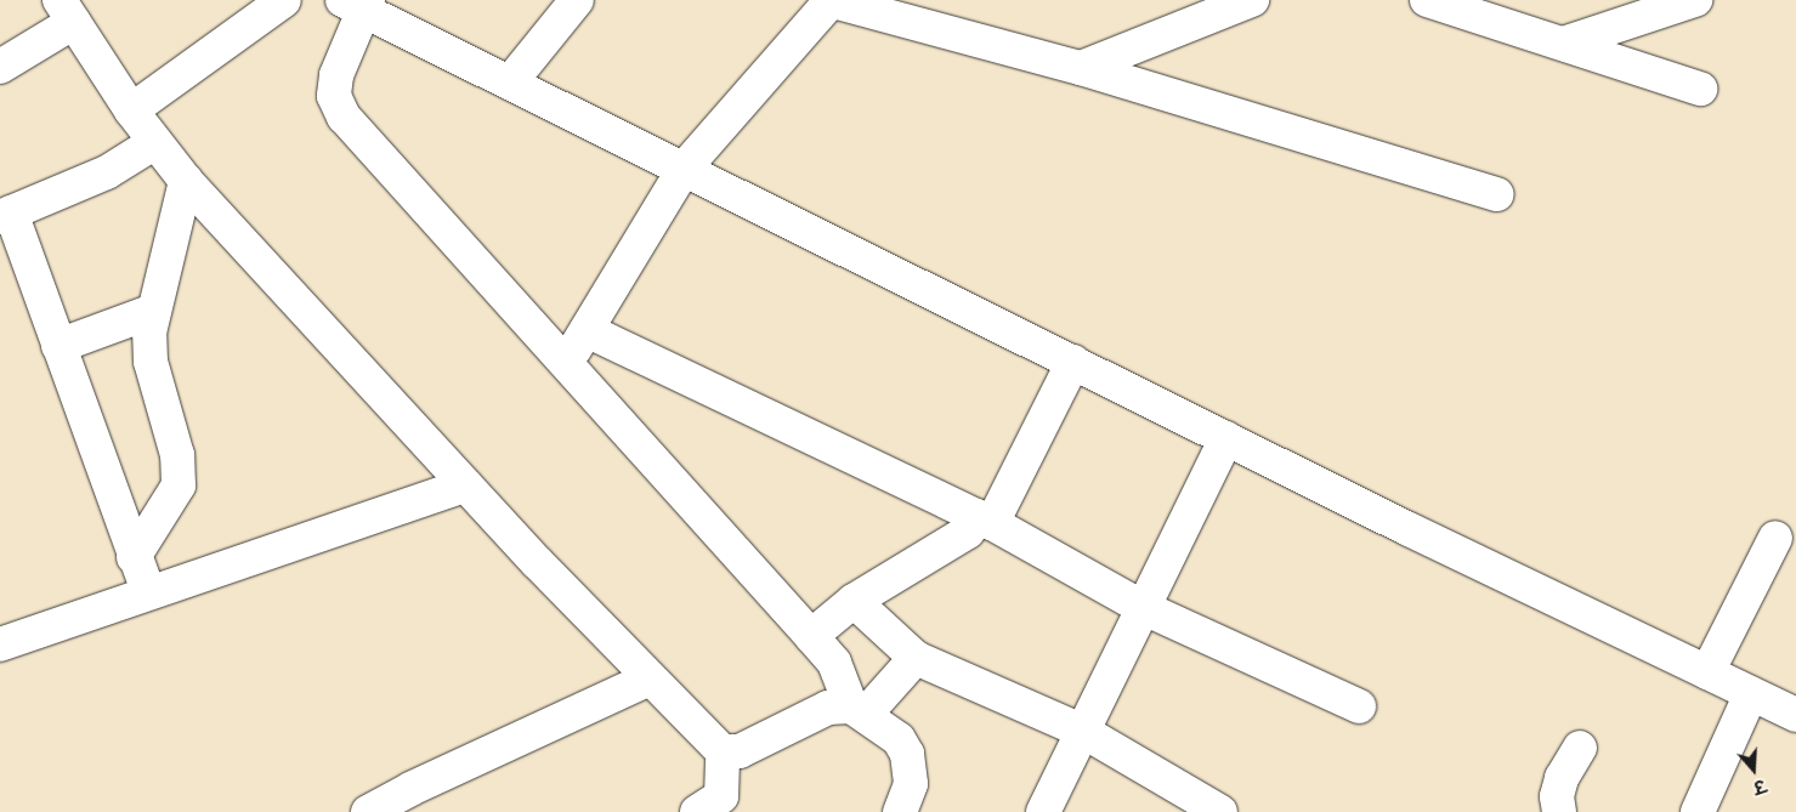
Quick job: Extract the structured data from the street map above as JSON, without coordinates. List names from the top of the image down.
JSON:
{
  "north": "bottom"
}
